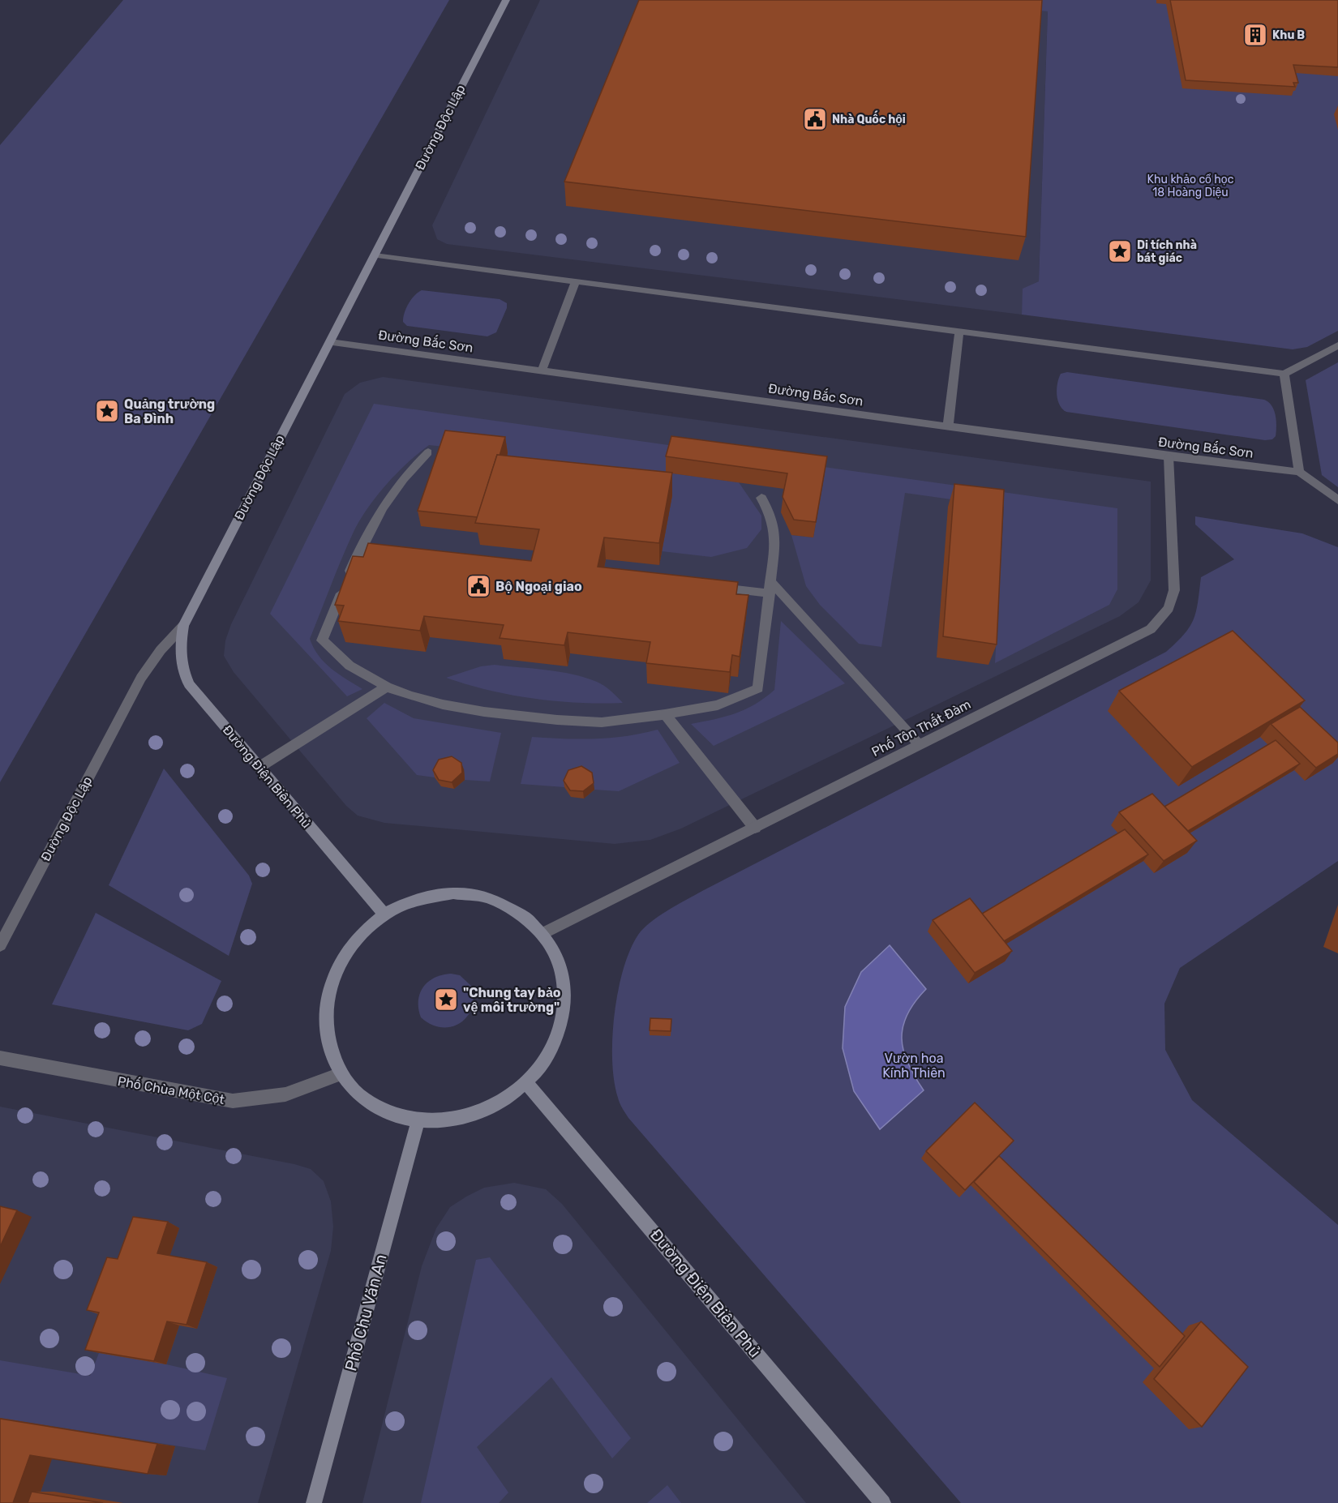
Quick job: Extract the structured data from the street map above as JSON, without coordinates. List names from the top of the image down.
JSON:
{
  "streets": {
    "main road": ["Đường Độc Lập", "Đường Điện Biên Phủ", "Phố Chu Văn An"],
    "street": ["Đường Bắc Sơn", "Phố Tôn Thất Đàm", "Phố Chùa Một Cột"]
  },
  "crossings": [
    ["Đường Độc Lập", "Đường Bắc Sơn"],
    ["Đường Độc Lập", "Đường Điện Biên Phủ"],
    ["Đường Bắc Sơn", "Phố Tôn Thất Đàm"]
  ],
  "parks": ["Khu khảo cổ học 18 Hoàng Diệu", "Vườn hoa Kính Thiên"],
  "places": {
    "building": ["Khu B"],
    "public building": ["Nhà Quốc hội", "Bộ Ngoại giao"],
    "place": ["Di tích nhà bát giác", "Quảng trường Ba Đình", "\"Chung tay bảo vệ môi trường\""]
  }
}
